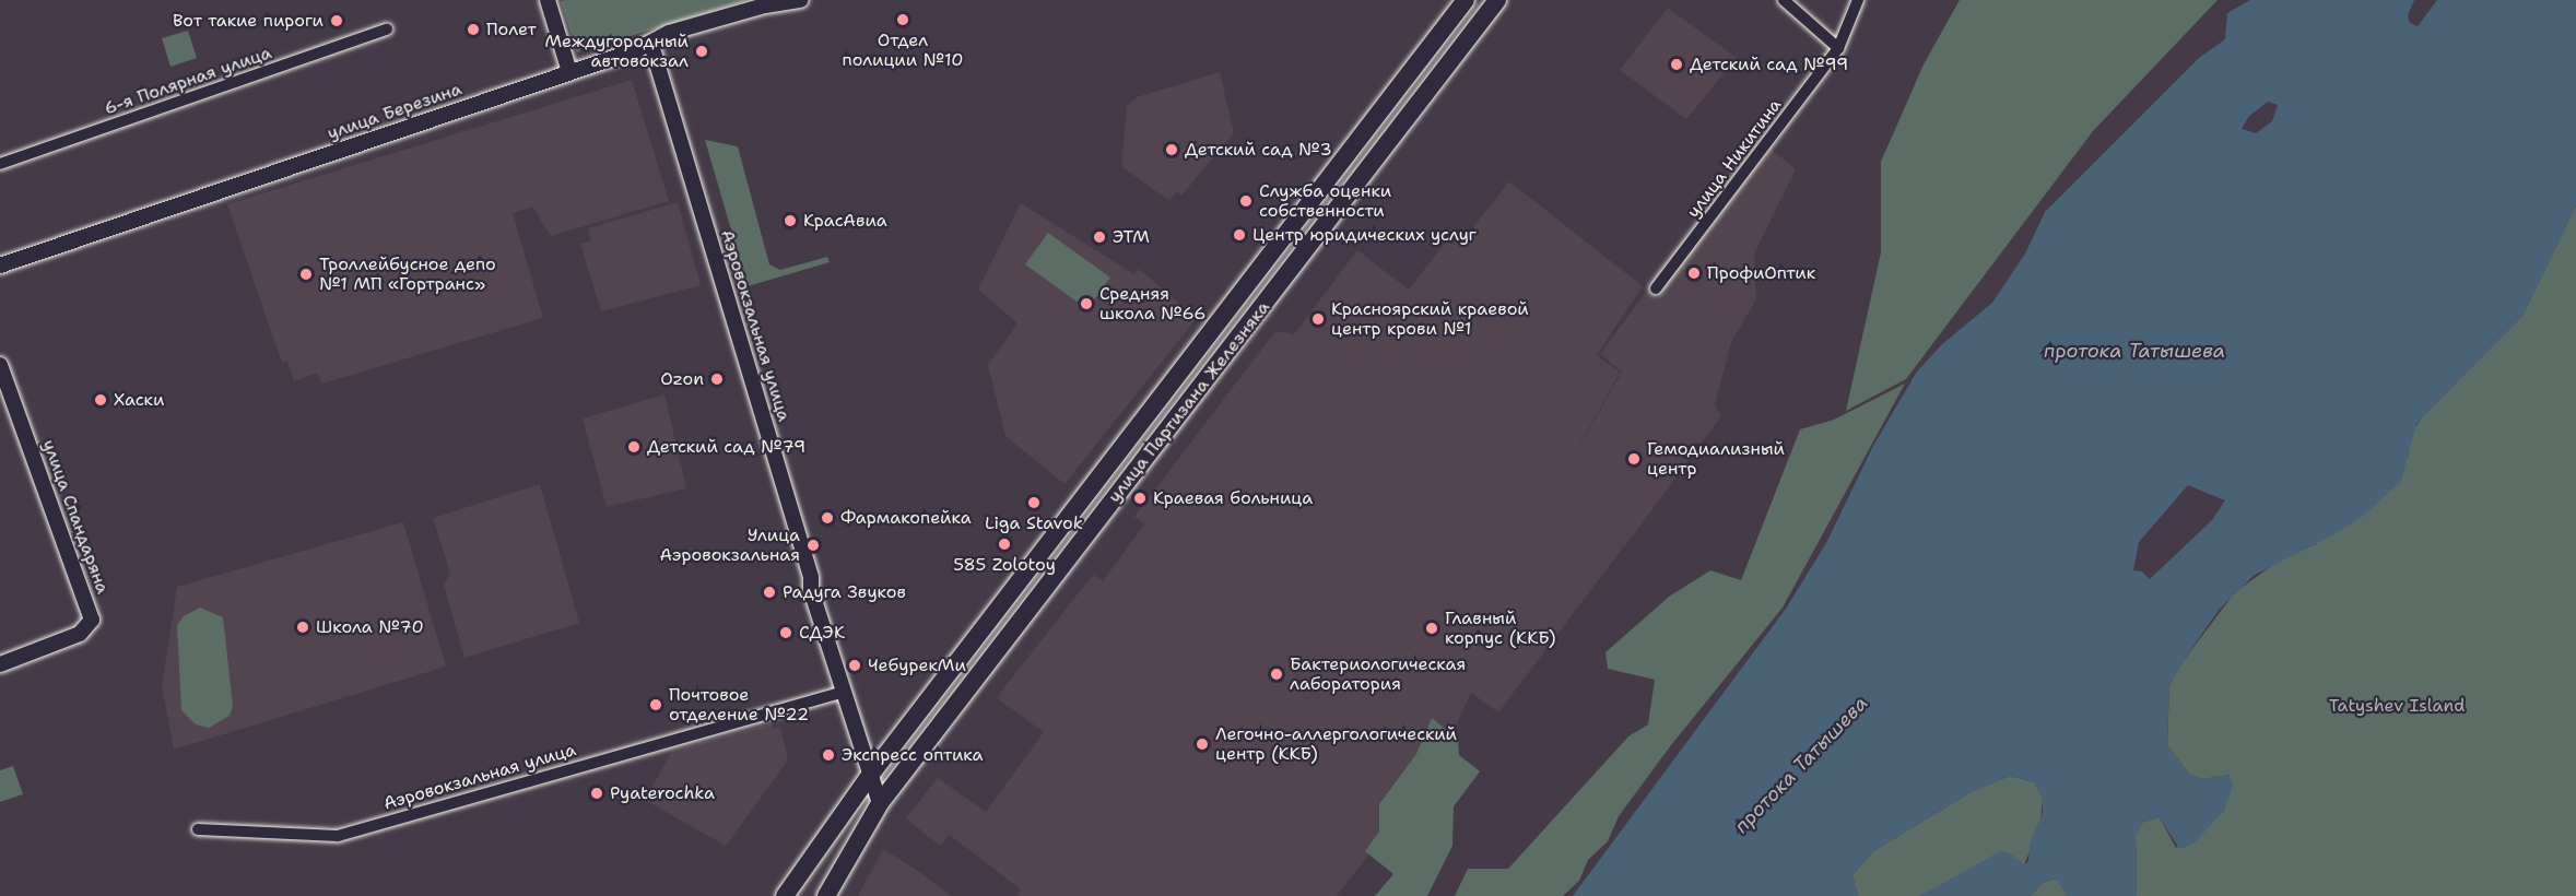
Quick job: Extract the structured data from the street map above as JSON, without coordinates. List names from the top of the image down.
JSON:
{
  "streets": {
    "main road": ["улица Партизана Железняка"],
    "street": [
      "6-я Полярная улица",
      "улица Березина",
      "улица Никитина",
      "Аэровокзальная улица",
      "улица Спандаряна"
    ]
  },
  "crossings": [
    ["улица Березина", "Аэровокзальная улица"],
    ["Аэровокзальная улица", "улица Партизана Железняка"]
  ],
  "water": ["протока Татышева"],
  "parks": ["Tatyshev Island"],
  "places": [
    "Отдел полиции №10",
    "Вот такие пироги",
    "Полет",
    "Междугородный автовокзал",
    "Детский сад №99",
    "Детский сад №3",
    "Служба оценки собственности",
    "КрасАвиа",
    "Центр юридических услуг",
    "ЭТМ",
    "ПрофиОптик",
    "Троллейбусное депо №1 МП «Гортранс»",
    "Средняя школа №66",
    "Красноярский краевой центр крови №1",
    "Ozon",
    "Хаски",
    "Детский сад №79",
    "Гемодиализный центр",
    "Краевая больница",
    "Liga Stavok",
    "Фармакопейка",
    "585 Zolotoy",
    "Улица Аэровокзальная",
    "Радуга Звуков",
    "Школа №70",
    "Главный корпус (ККБ)",
    "СДЭК",
    "ЧебурекМи",
    "Бактериологическая лаборатория",
    "Почтовое отделение №22",
    "Легочно-аллергологический центр (ККБ)",
    "Экспресс оптика",
    "Pyaterochka"
  ]
}
